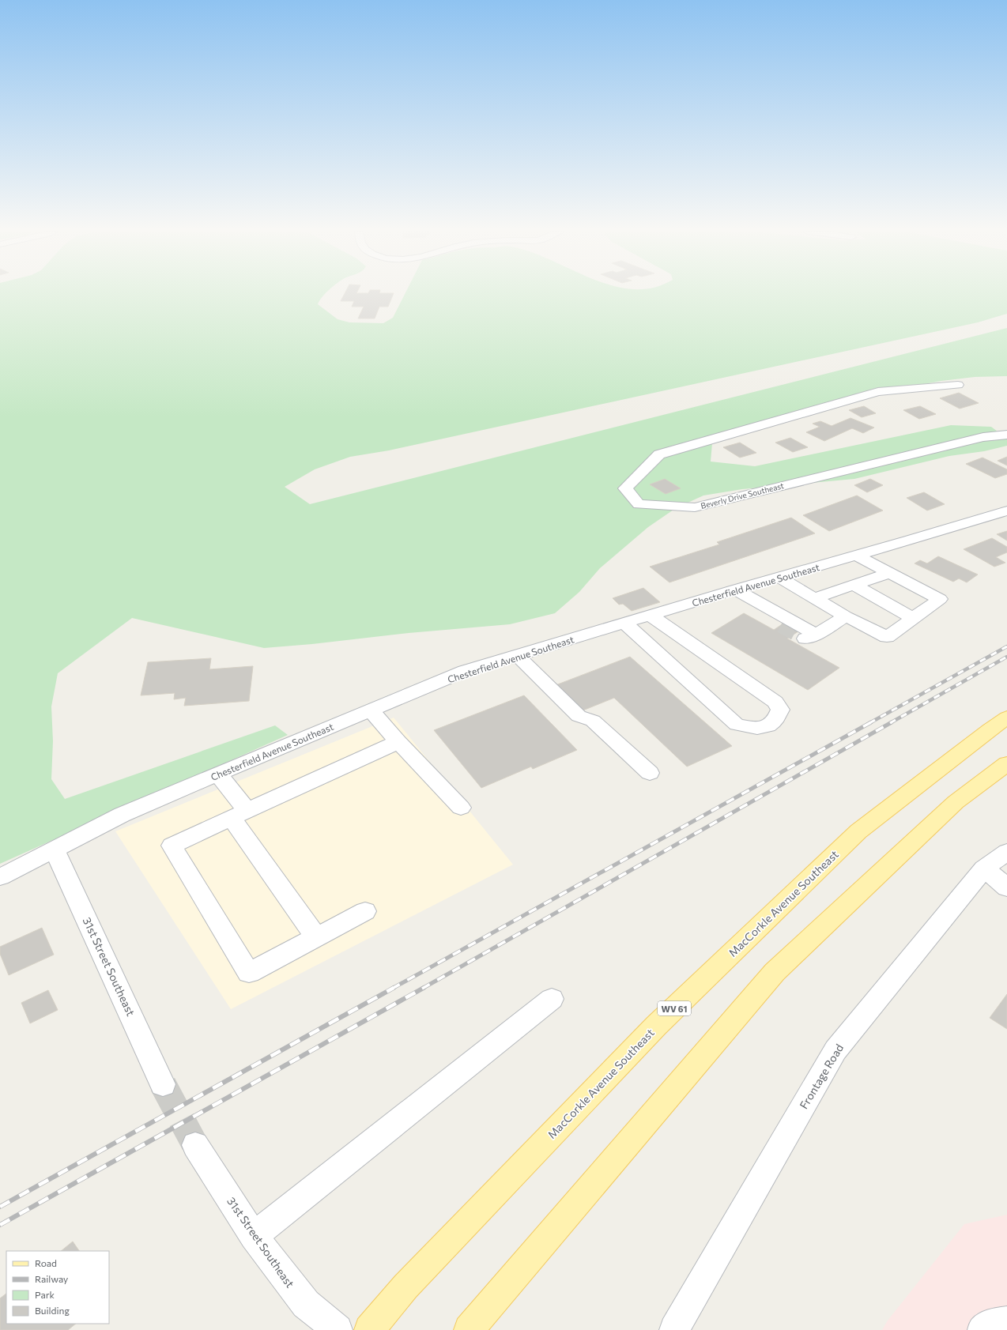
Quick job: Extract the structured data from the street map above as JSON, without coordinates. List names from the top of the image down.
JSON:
{
  "streets": {
    "main road": ["MacCorkle Avenue Southeast", "WV 61"],
    "street": [
      "Beverly Drive Southeast",
      "Chesterfield Avenue Southeast",
      "31st Street Southeast",
      "Frontage Road"
    ]
  },
  "crossings": [
    ["Chesterfield Avenue Southeast", "31st Street Southeast"]
  ],
  "legend": [
    "Road",
    "Railway",
    "Park",
    "Building"
  ]
}
